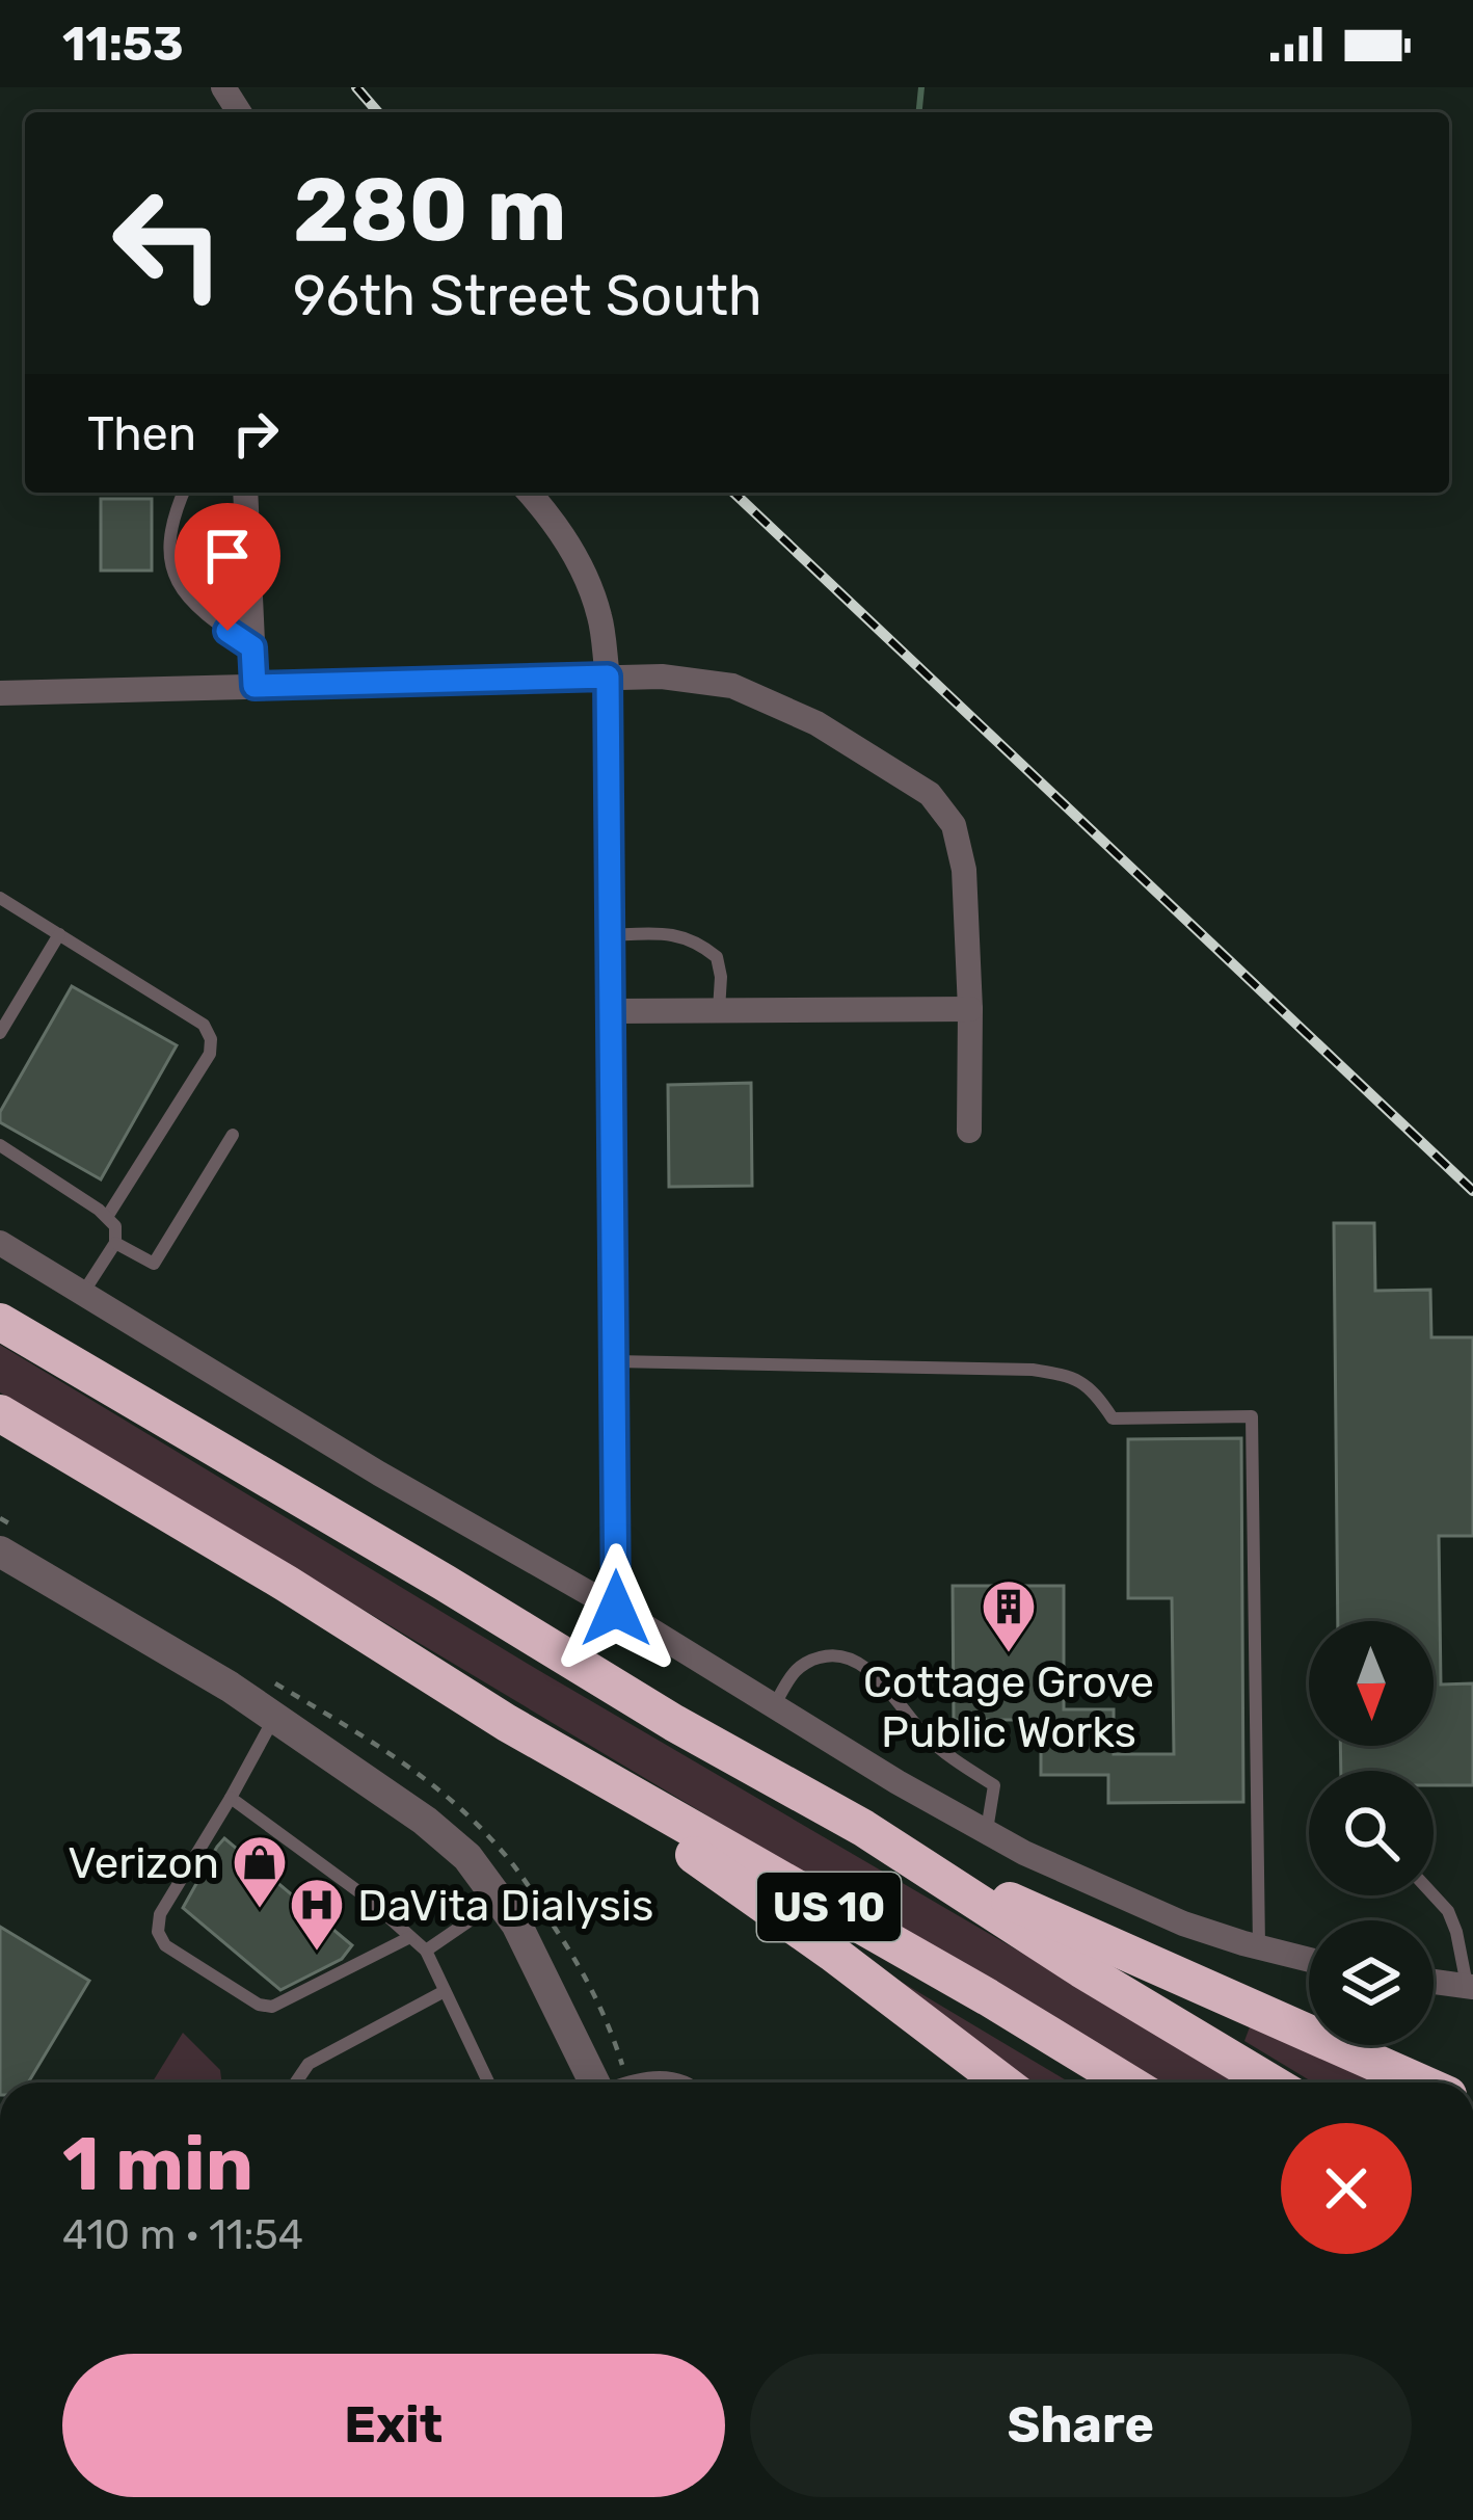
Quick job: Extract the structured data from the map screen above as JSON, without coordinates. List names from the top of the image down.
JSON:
{
  "streets": {
    "highway": ["US 10"]
  },
  "places": {
    "building": ["Cottage Grove Public Works"],
    "shop": ["Verizon"],
    "hospital": ["DaVita Dialysis"]
  },
  "north": "bottom",
  "page": {
    "status": "11:53",
    "turn": ["280 m", "96th Street South"],
    "then": "Then",
    "heading": ["1 min", "410 m · 11:54"],
    "buttons": ["Exit", "Share"]
  }
}
